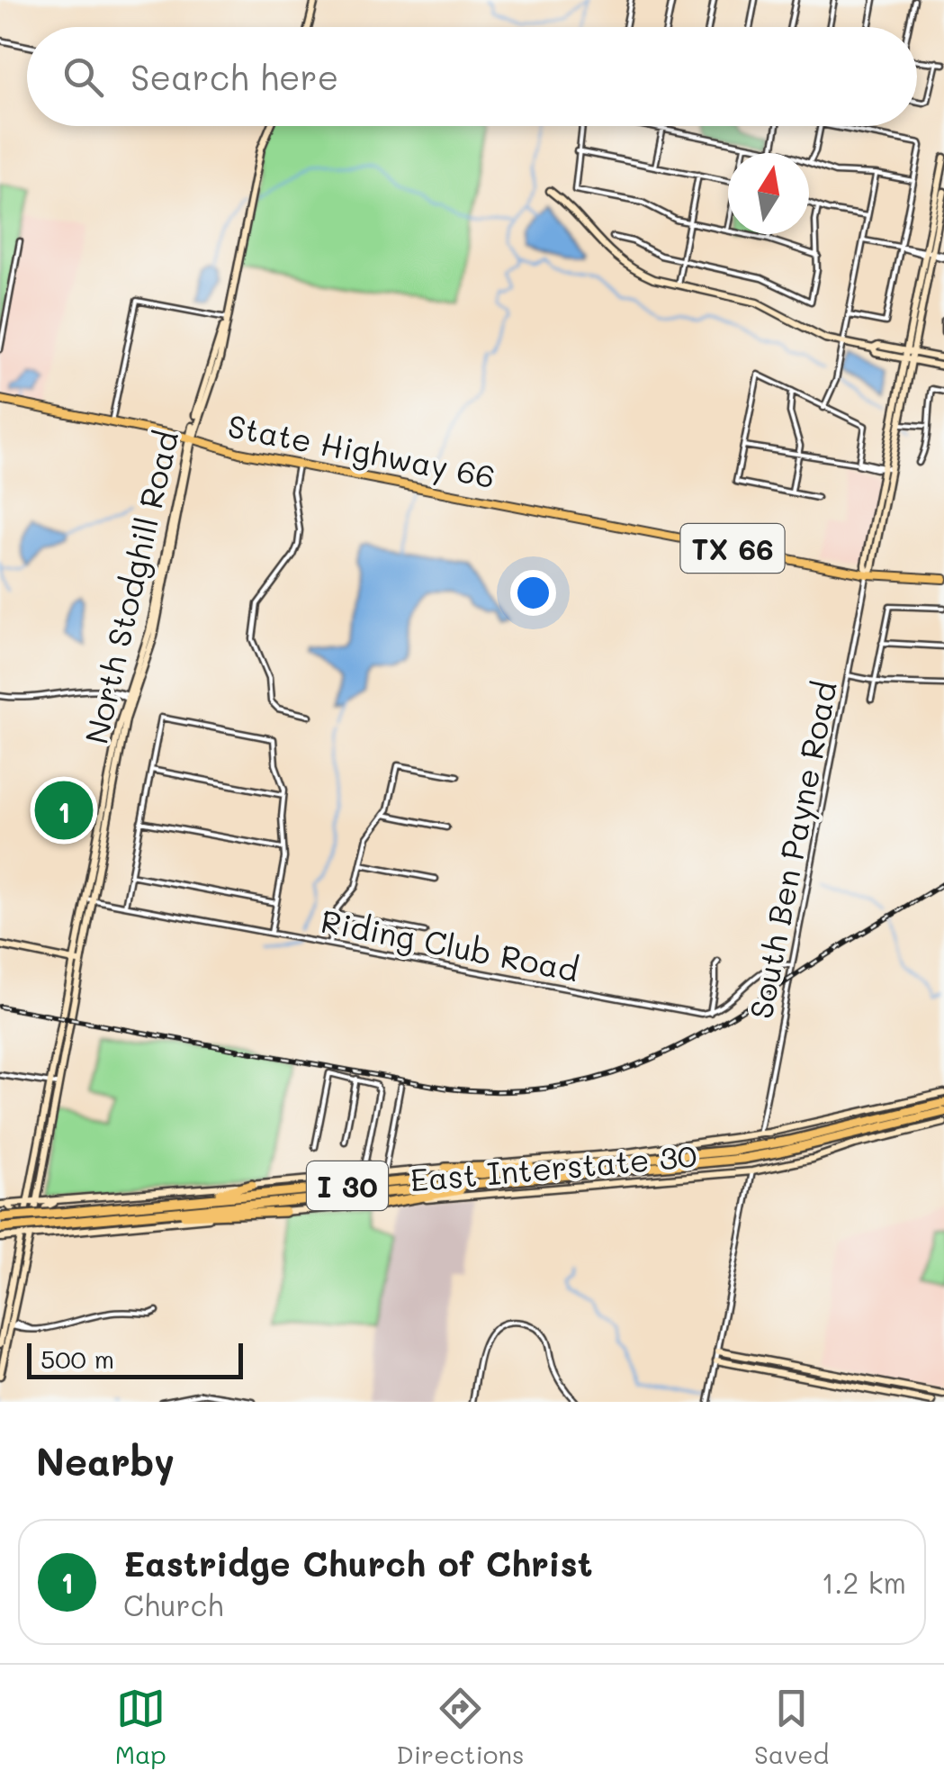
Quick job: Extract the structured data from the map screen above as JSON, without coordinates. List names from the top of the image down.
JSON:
{
  "streets": {
    "highway": ["I 30"],
    "main road": [
      "State Highway 66",
      "TX 66",
      "North Stodghill Road",
      "East Interstate 30"
    ],
    "street": ["South Ben Payne Road", "Riding Club Road"]
  },
  "crossings": [
    ["State Highway 66", "TX 66"],
    ["State Highway 66", "North Stodghill Road"],
    ["State Highway 66", "South Ben Payne Road"],
    ["TX 66", "North Stodghill Road"],
    ["TX 66", "South Ben Payne Road"],
    ["North Stodghill Road", "Riding Club Road"],
    ["South Ben Payne Road", "East Interstate 30"],
    ["East Interstate 30", "I 30"]
  ],
  "scale_bar": "500 m",
  "north": "top",
  "page": {
    "search": "Search here",
    "pins": "1",
    "scale": "500 m",
    "heading": "Nearby",
    "list": [
      {
        "mark": "1",
        "name": "Eastridge Church of Christ",
        "note": "Church",
        "value": "1.2 km"
      }
    ],
    "nav": ["Map", "Directions", "Saved"]
  }
}
